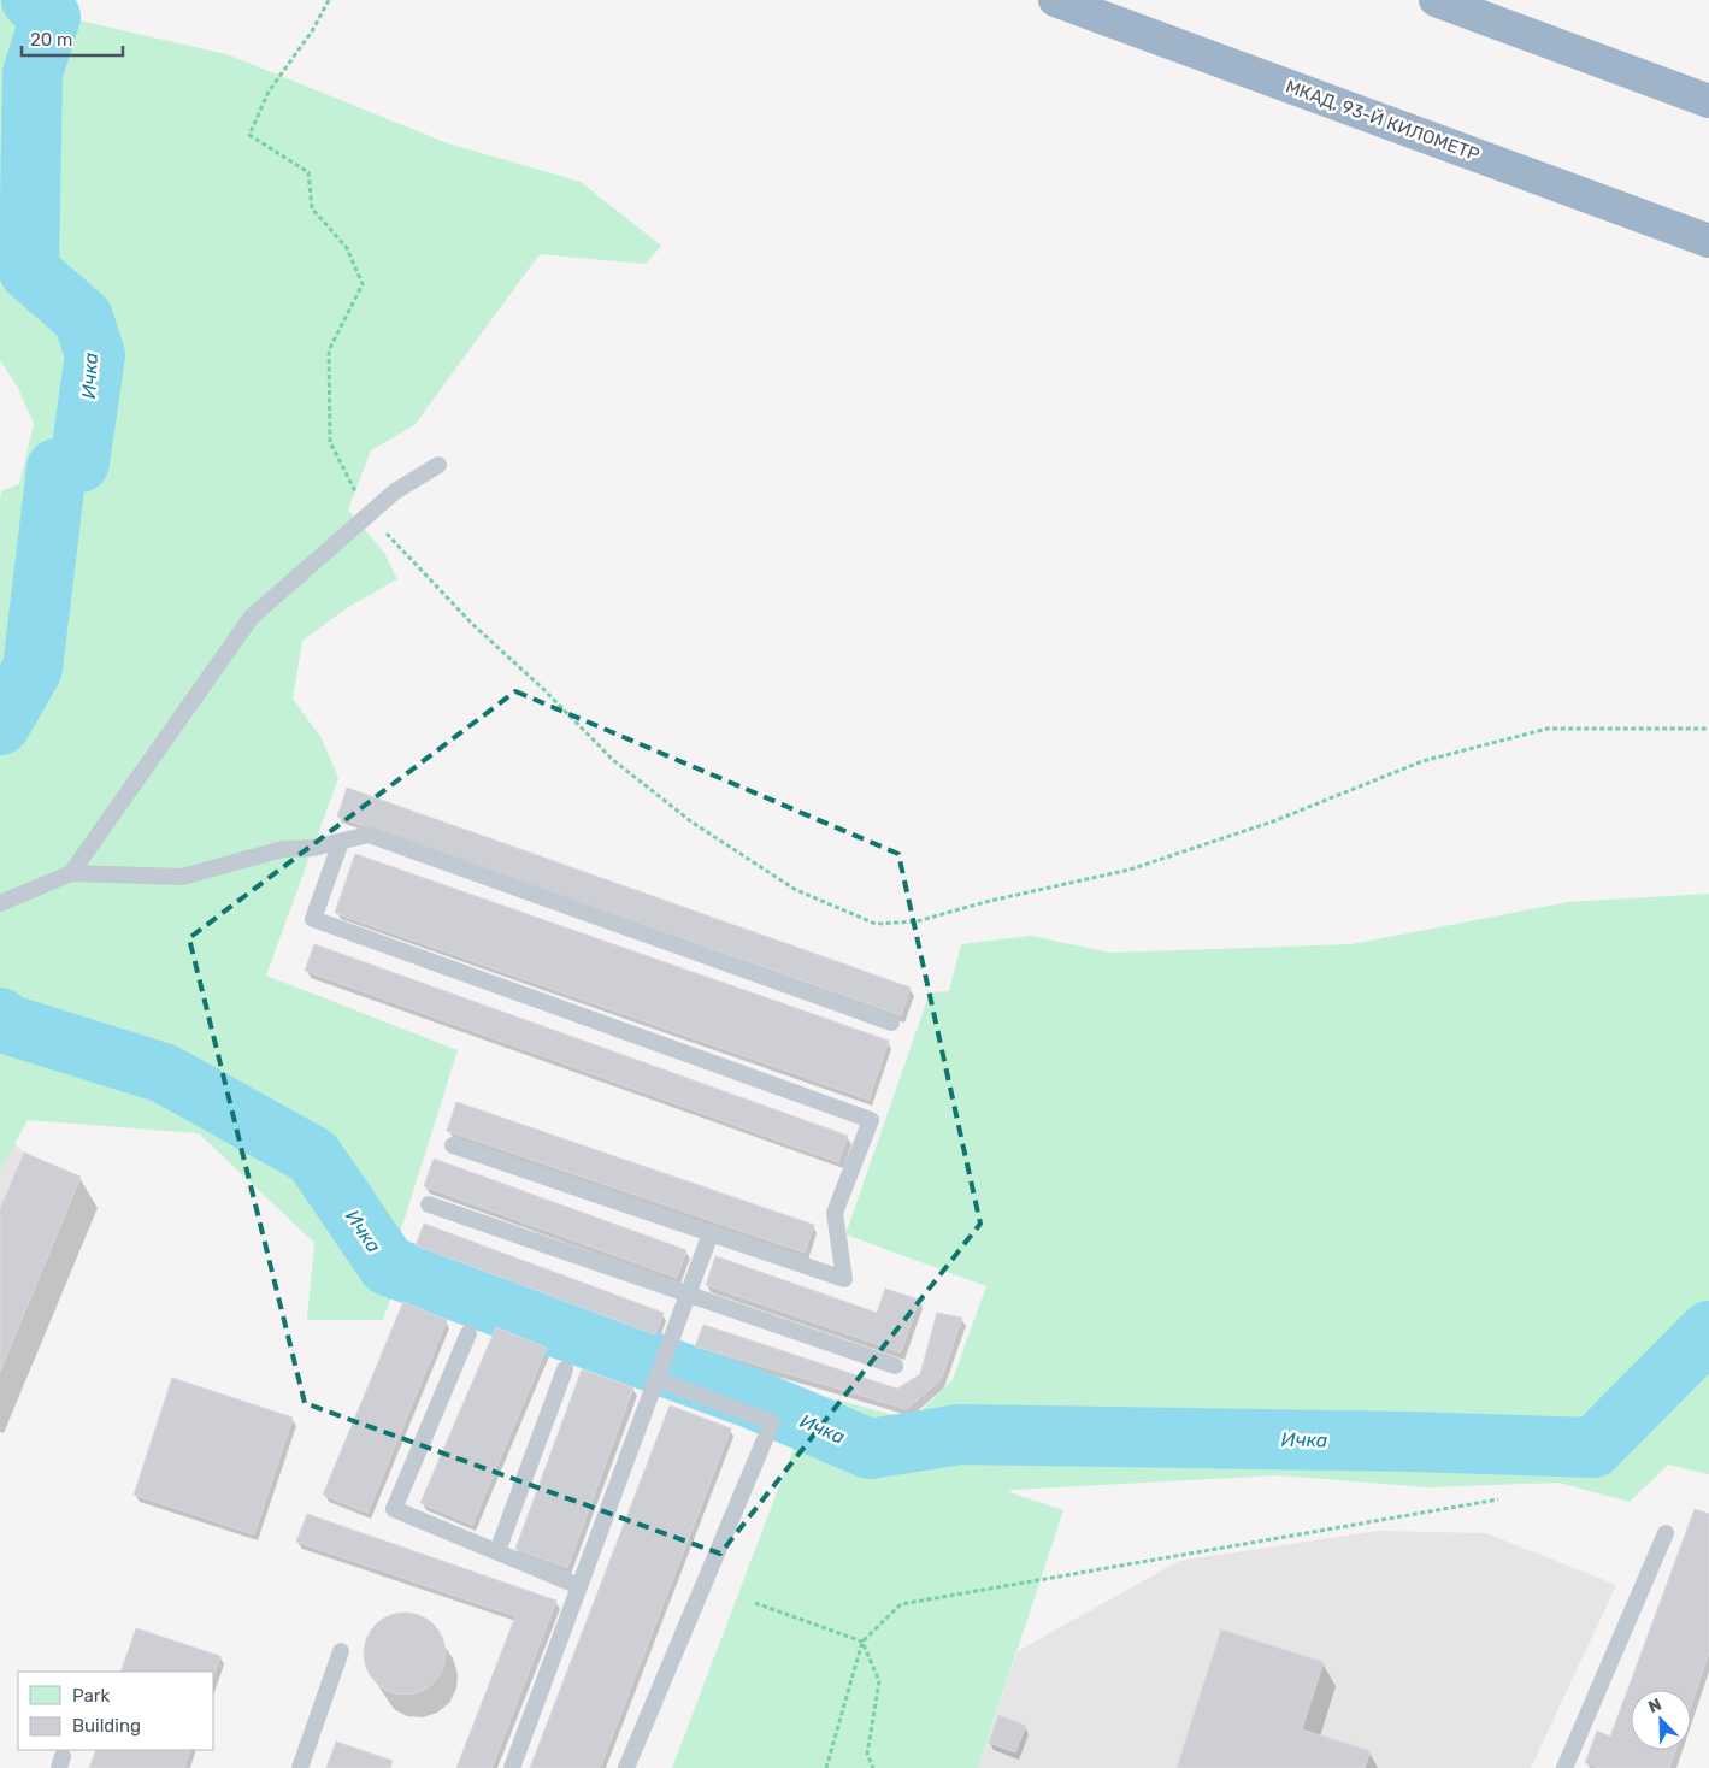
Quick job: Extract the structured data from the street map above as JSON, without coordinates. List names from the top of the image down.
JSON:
{
  "streets": {
    "highway": ["МКАД, 93-Й КИЛОМЕТР"]
  },
  "water": ["Ичка"],
  "legend": ["Park", "Building"],
  "scale_bar": "20 m",
  "north": "top left"
}
